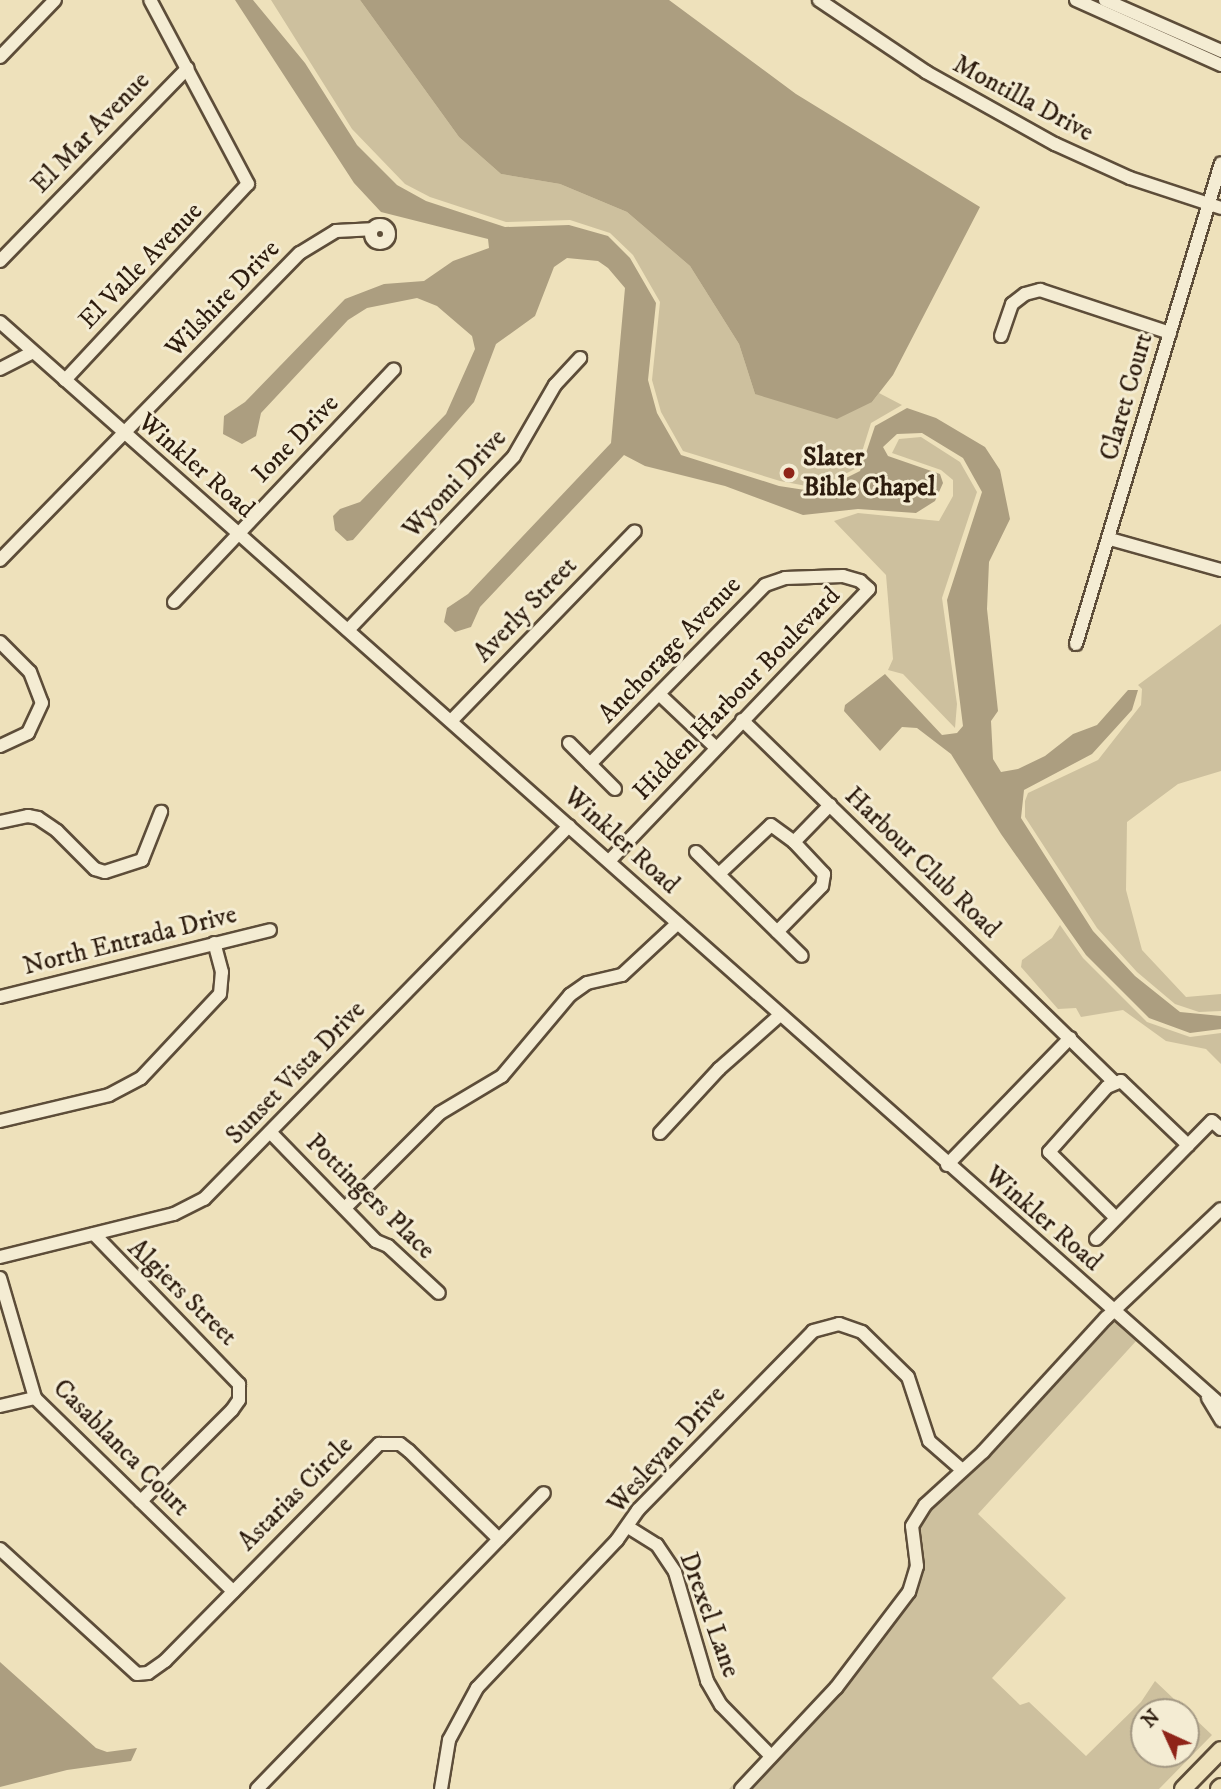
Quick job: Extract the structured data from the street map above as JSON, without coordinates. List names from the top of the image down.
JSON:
{
  "streets": {
    "street": [
      "Montilla Drive",
      "El Mar Avenue",
      "El Valle Avenue",
      "Wilshire Drive",
      "Claret Court",
      "Ione Drive",
      "Winkler Road",
      "Wyomi Drive",
      "Averly Street",
      "Anchorage Avenue",
      "Hidden Harbour Boulevard",
      "Harbour Club Road",
      "North Entrada Drive",
      "Sunset Vista Drive",
      "Pottingers Place",
      "Algiers Street",
      "Casablanca Court",
      "Wesleyan Drive",
      "Astarias Circle",
      "Drexel Lane"
    ]
  },
  "crossings": [
    ["Montilla Drive", "Claret Court"],
    ["El Mar Avenue", "El Valle Avenue"],
    ["El Valle Avenue", "Winkler Road"],
    ["Wilshire Drive", "Winkler Road"],
    ["Ione Drive", "Winkler Road"],
    ["Winkler Road", "Wyomi Drive"],
    ["Winkler Road", "Averly Street"],
    ["Winkler Road", "Hidden Harbour Boulevard"],
    ["Winkler Road", "Sunset Vista Drive"],
    ["Anchorage Avenue", "Hidden Harbour Boulevard"],
    ["Hidden Harbour Boulevard", "Harbour Club Road"],
    ["Sunset Vista Drive", "Pottingers Place"],
    ["Sunset Vista Drive", "Algiers Street"],
    ["Algiers Street", "Casablanca Court"],
    ["Casablanca Court", "Astarias Circle"],
    ["Wesleyan Drive", "Drexel Lane"]
  ],
  "places": ["Slater Bible Chapel"],
  "north": "top left"
}
